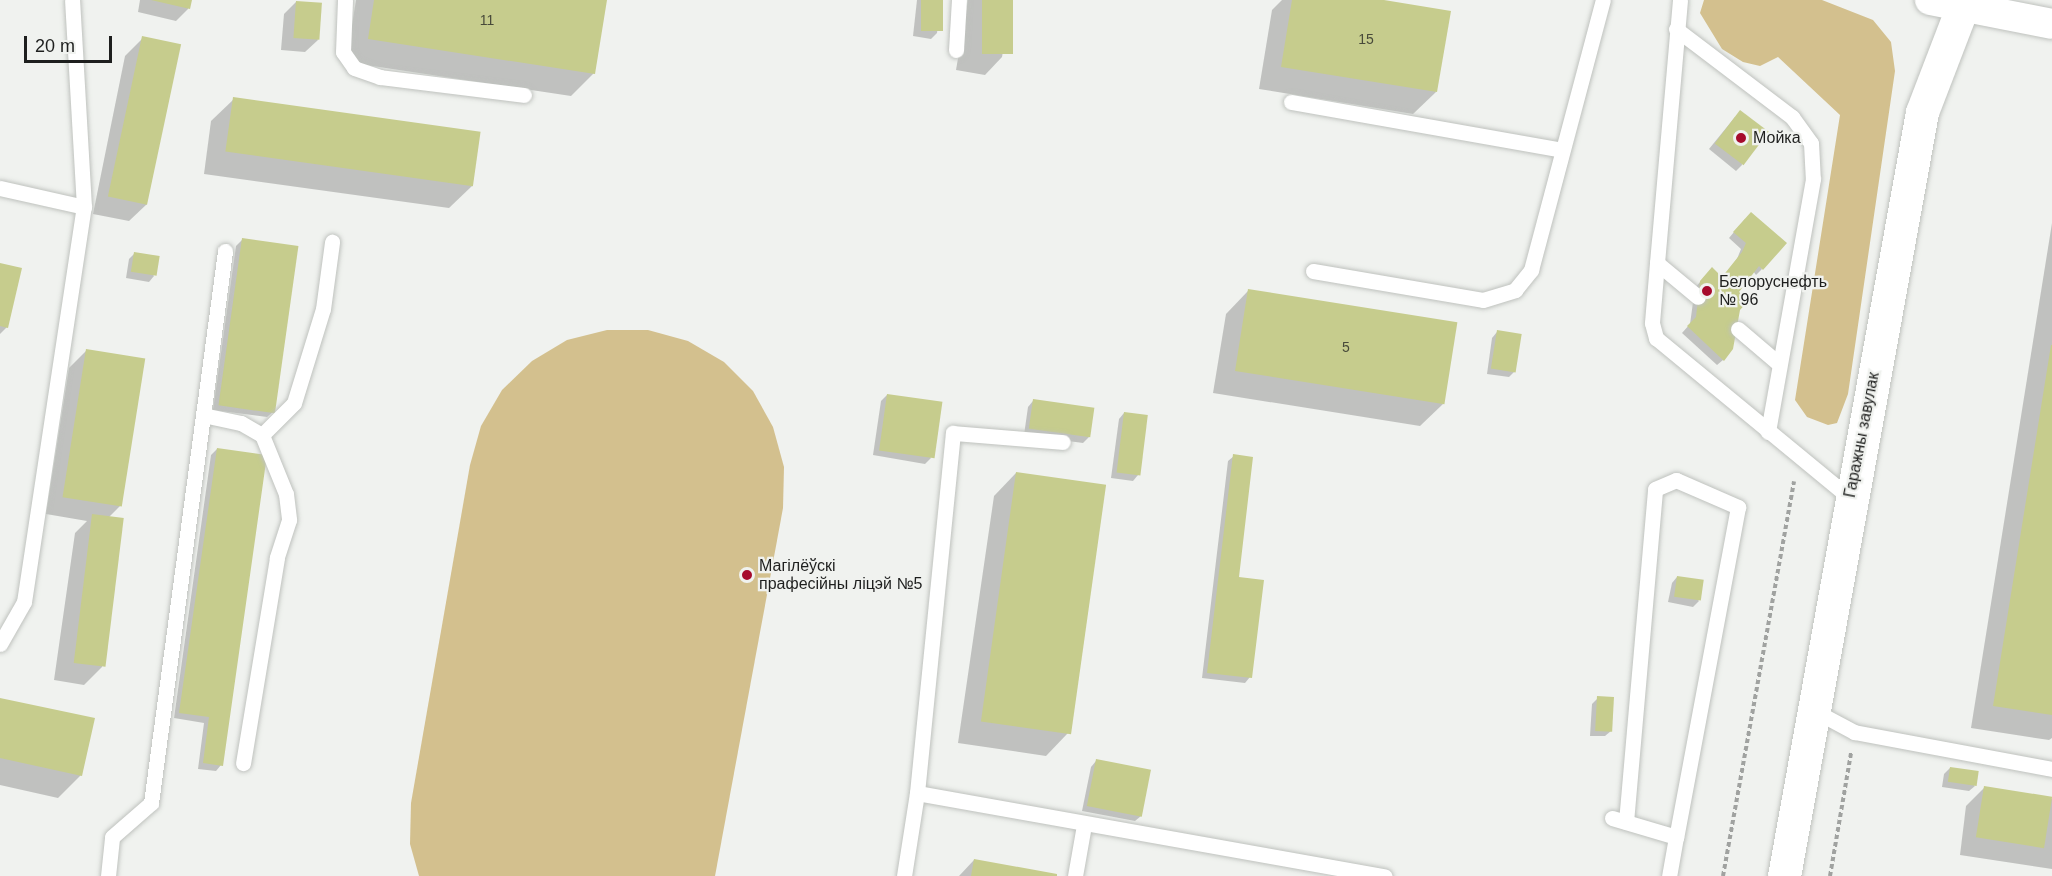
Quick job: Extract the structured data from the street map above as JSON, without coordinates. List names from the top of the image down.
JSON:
{
  "streets": {
    "street": ["Гаражны завулак"]
  },
  "places": ["Мойка", "Белоруснефть № 96", "Магілёўскі прафесійны ліцэй №5"],
  "house_numbers": ["11", "15", "5"],
  "scale_bar": "20 m"
}
